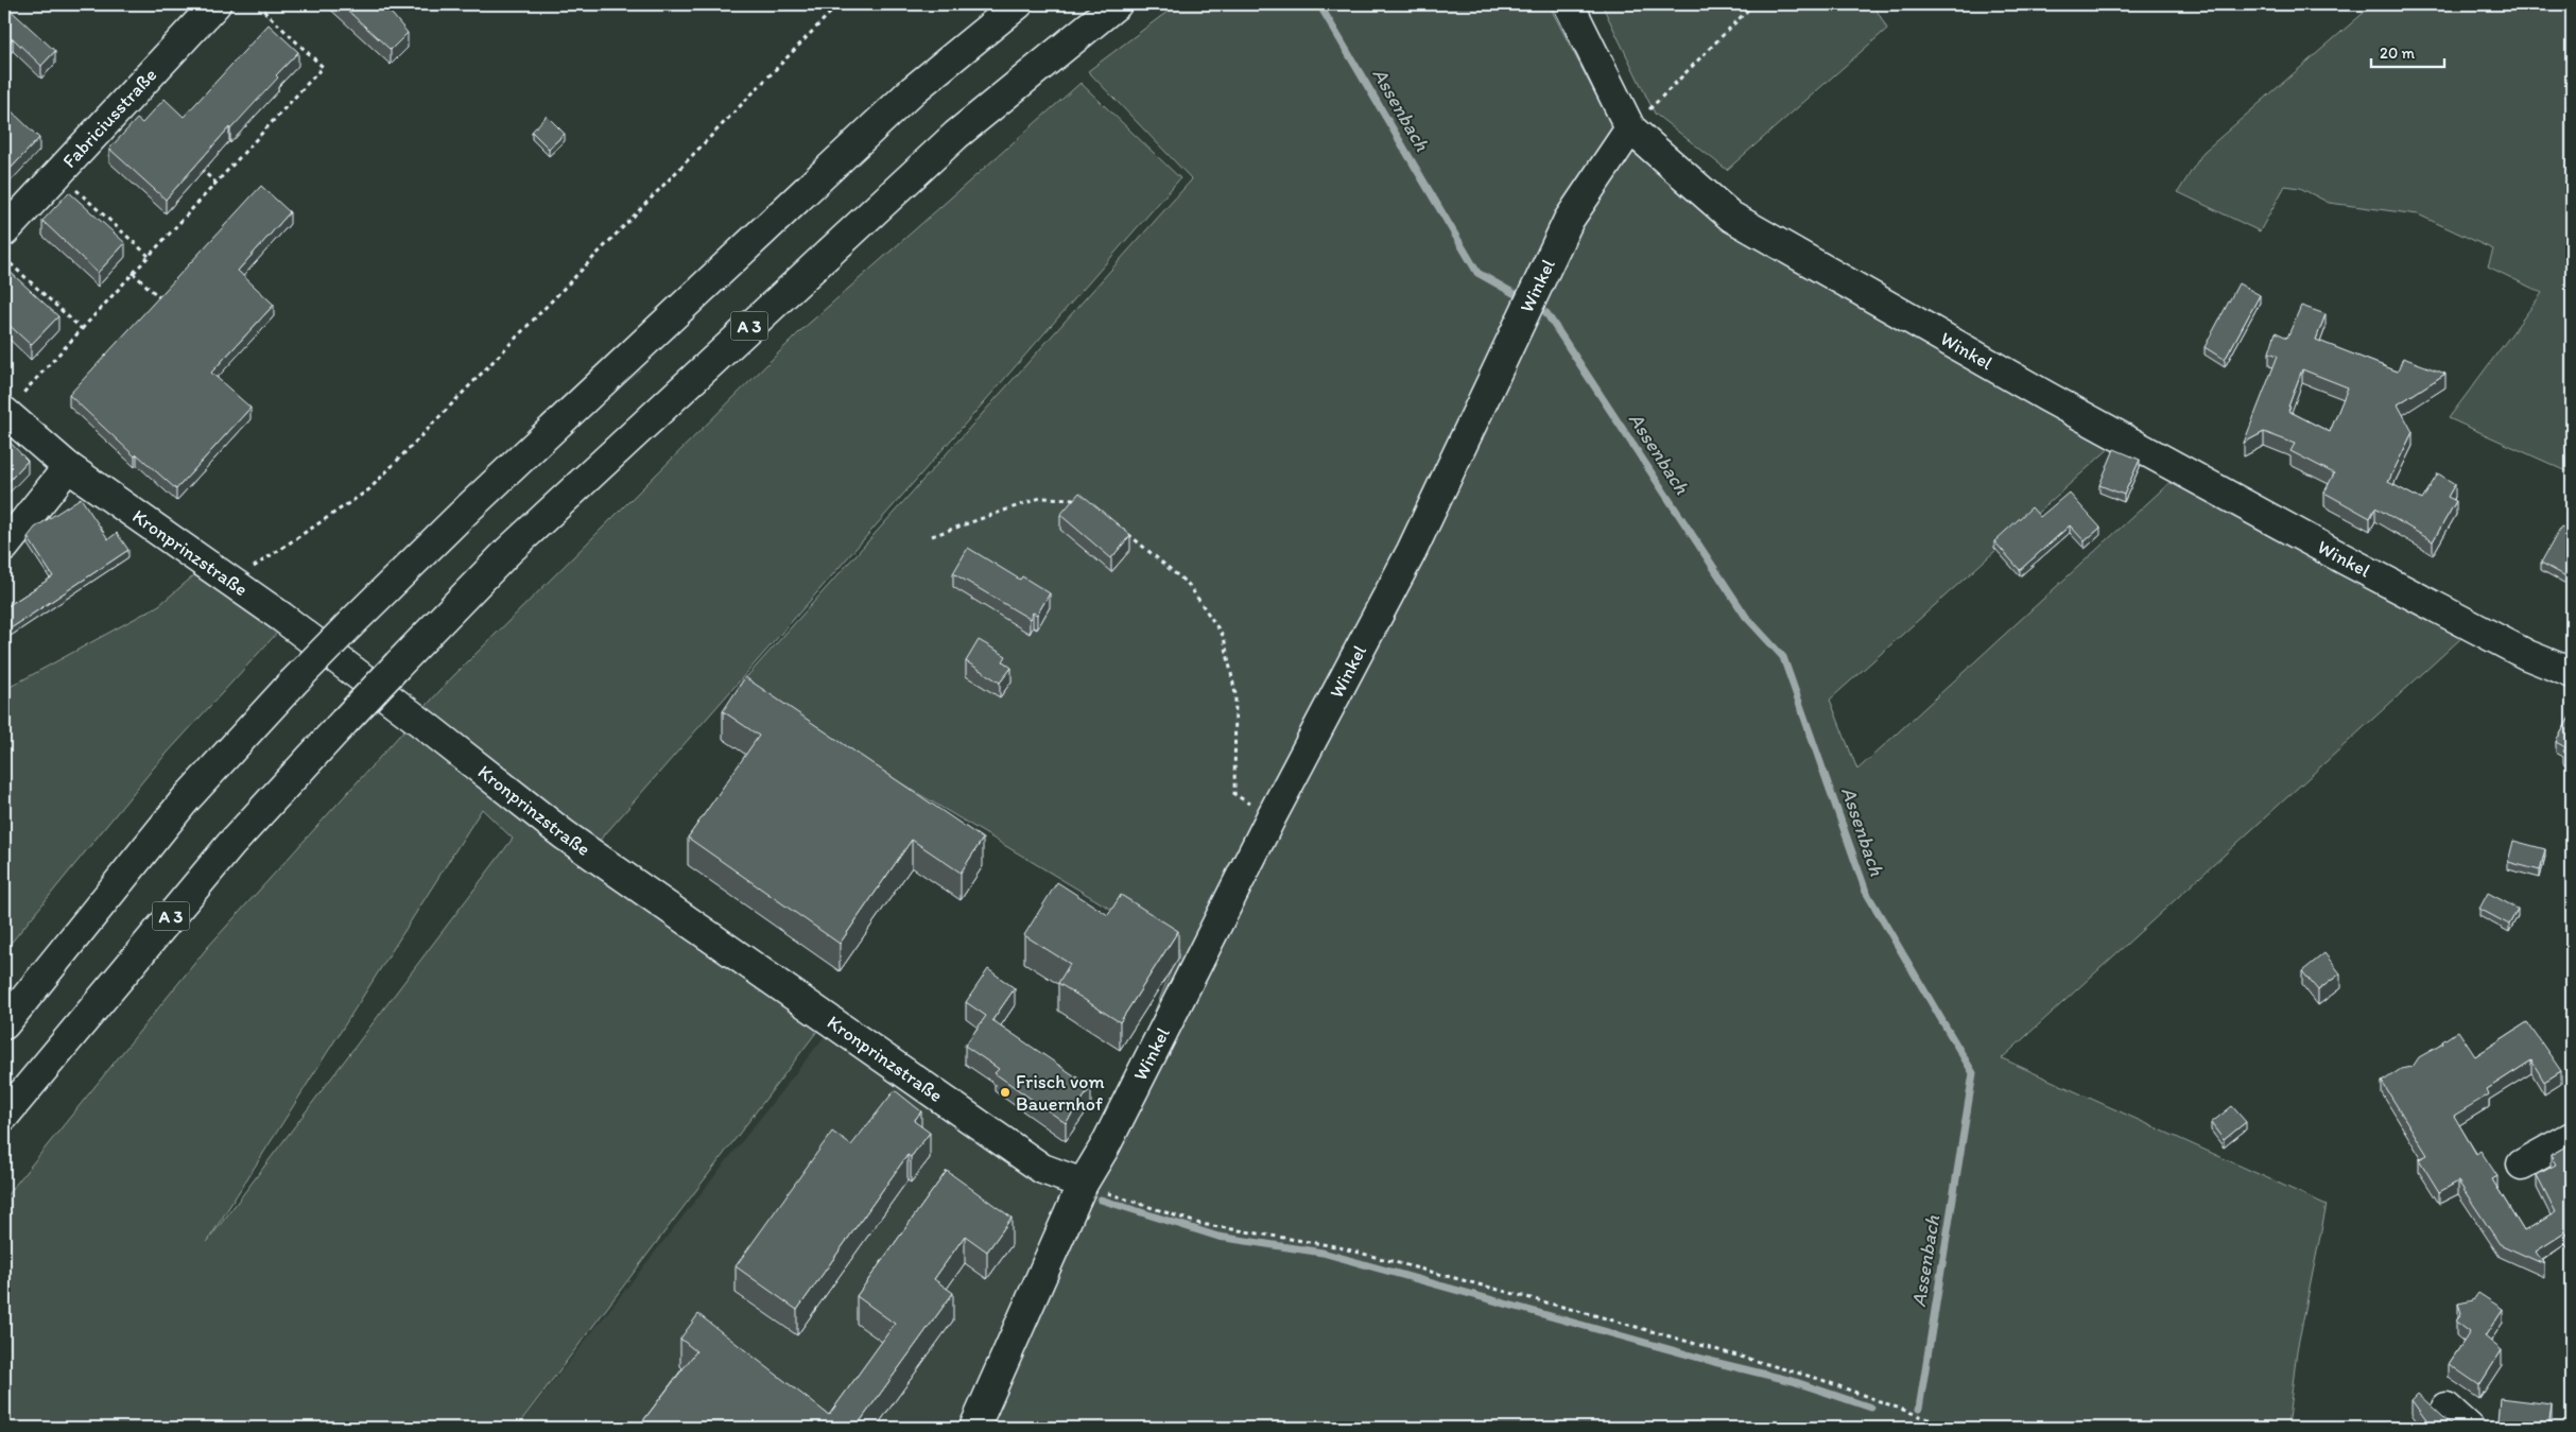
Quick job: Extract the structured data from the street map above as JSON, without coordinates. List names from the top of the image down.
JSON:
{
  "streets": {
    "main road": [
      "Fabriciusstraße",
      "Winkel",
      "A 3",
      "Kronprinzstraße"
    ]
  },
  "crossings": [
    ["Winkel", "Kronprinzstraße"]
  ],
  "water": ["Assenbach"],
  "places": ["Frisch vom Bauernhof"],
  "scale_bar": "20 m"
}
